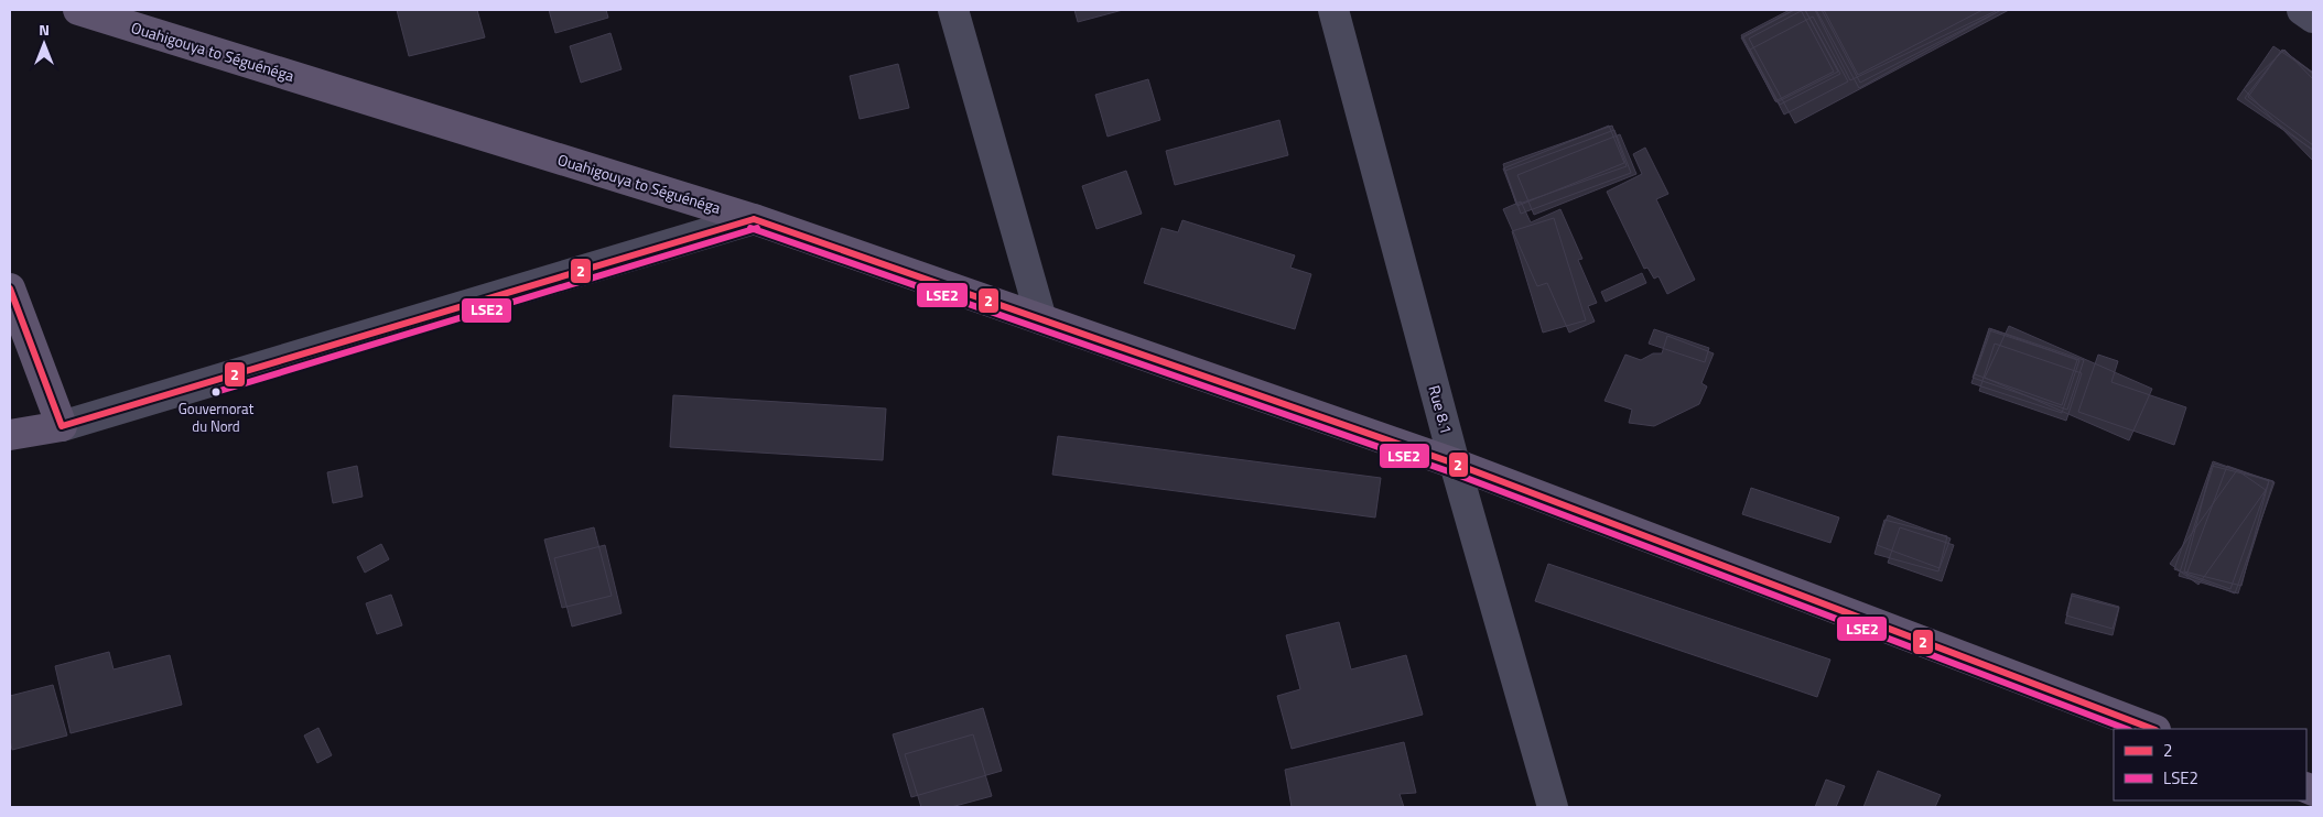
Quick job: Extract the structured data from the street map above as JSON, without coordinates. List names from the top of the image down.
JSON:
{
  "streets": {
    "main road": ["Ouahigouya to Séguénéga"],
    "street": ["Rue 8.1"]
  },
  "crossings": [
    ["Ouahigouya to Séguénéga", "Rue 8.1"]
  ],
  "places": ["Gouvernorat du Nord"],
  "lines": ["transit line 2", "transit line LSE2"],
  "legend": ["2", "LSE2"],
  "north": "top"
}
